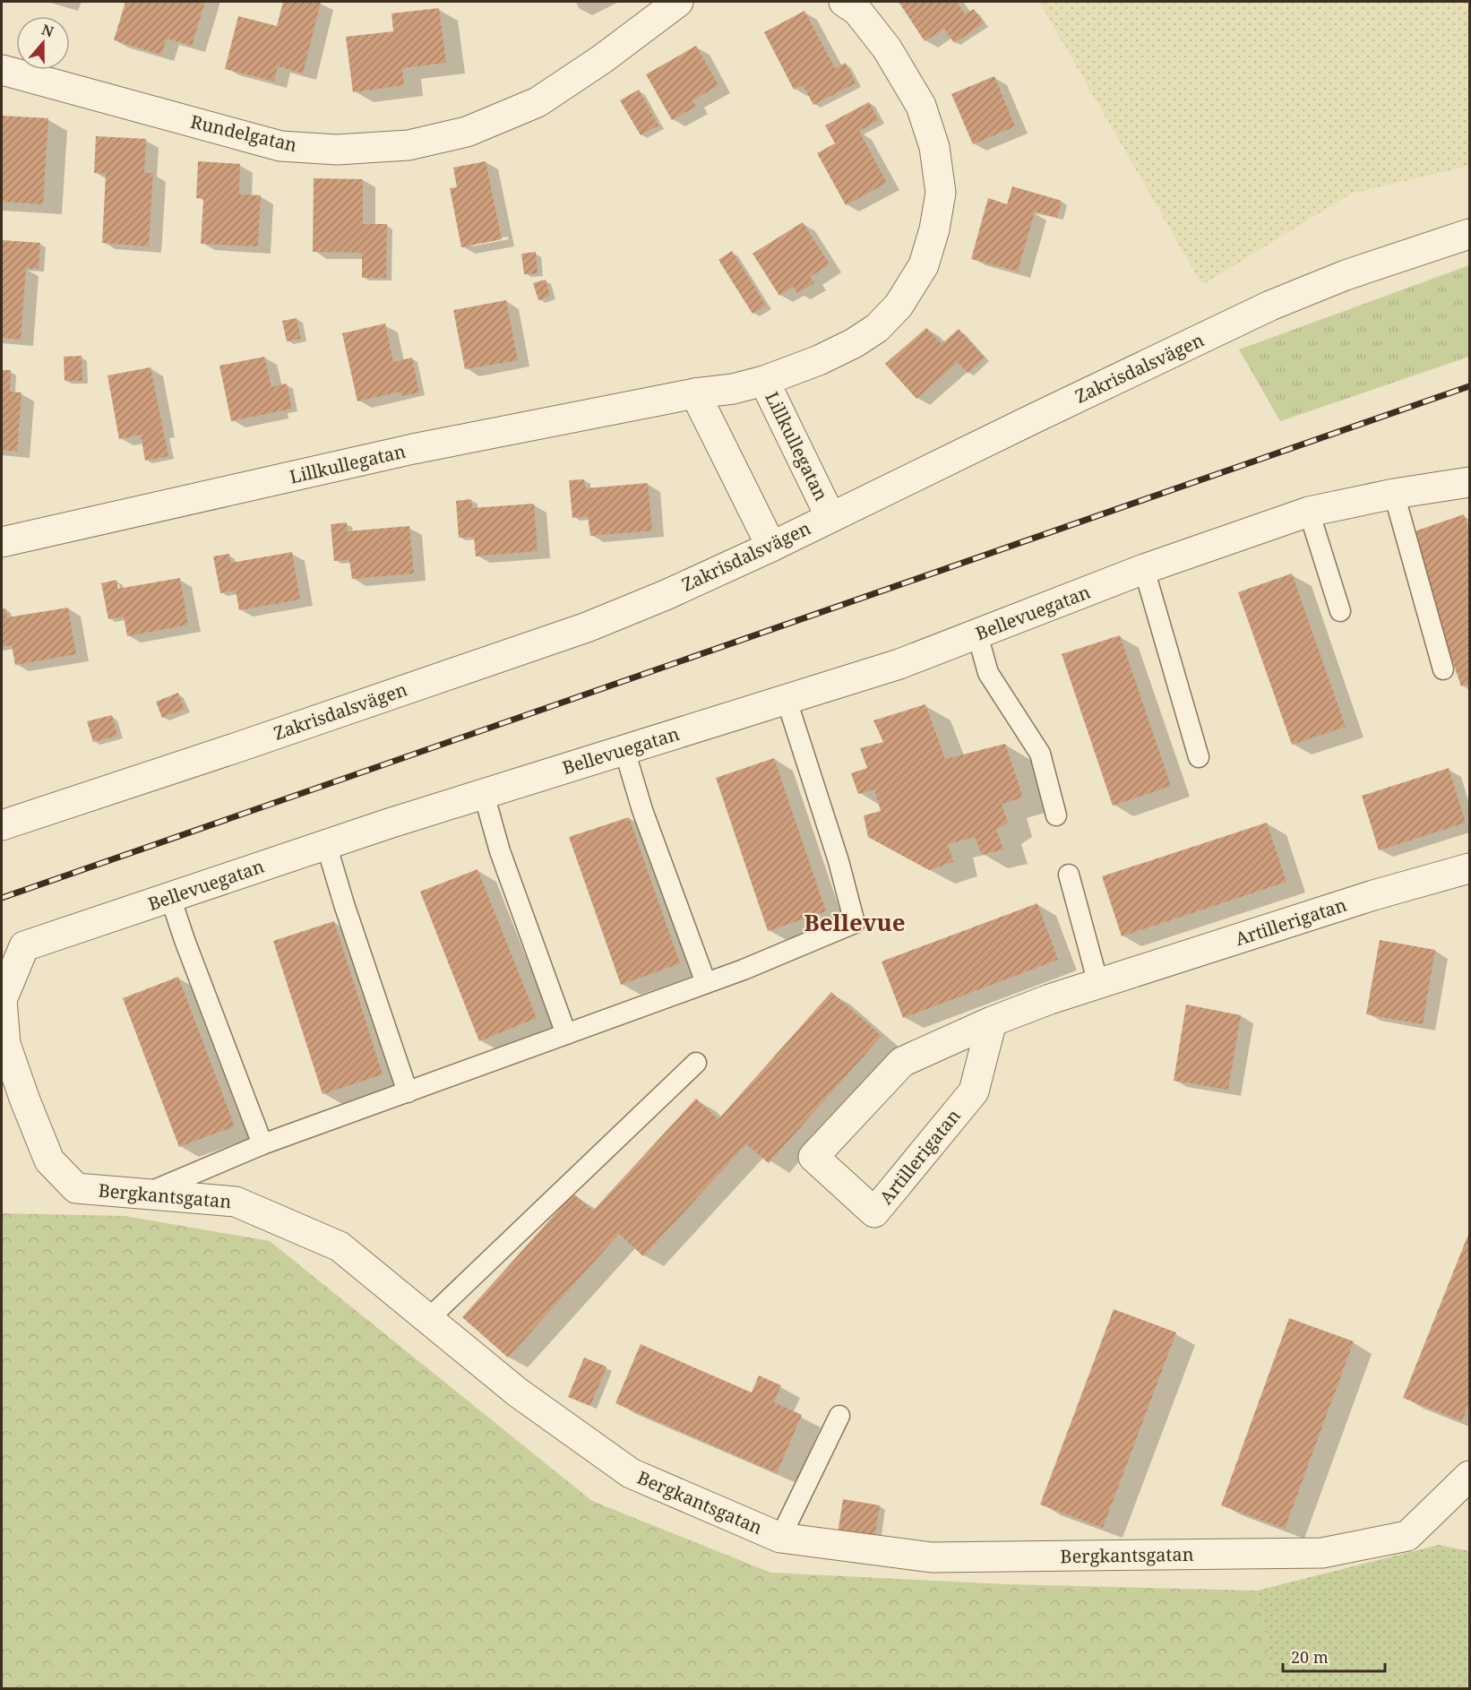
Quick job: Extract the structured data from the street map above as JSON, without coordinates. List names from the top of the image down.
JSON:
{
  "streets": {
    "street": [
      "Rundelgatan",
      "Zakrisdalsvägen",
      "Lillkullegatan",
      "Bellevuegatan",
      "Artillerigatan",
      "Bergkantsgatan"
    ]
  },
  "crossings": [
    ["Zakrisdalsvägen", "Lillkullegatan"],
    ["Bellevuegatan", "Bergkantsgatan"]
  ],
  "districts": ["Bellevue"],
  "scale_bar": "20 m",
  "north": "top"
}
